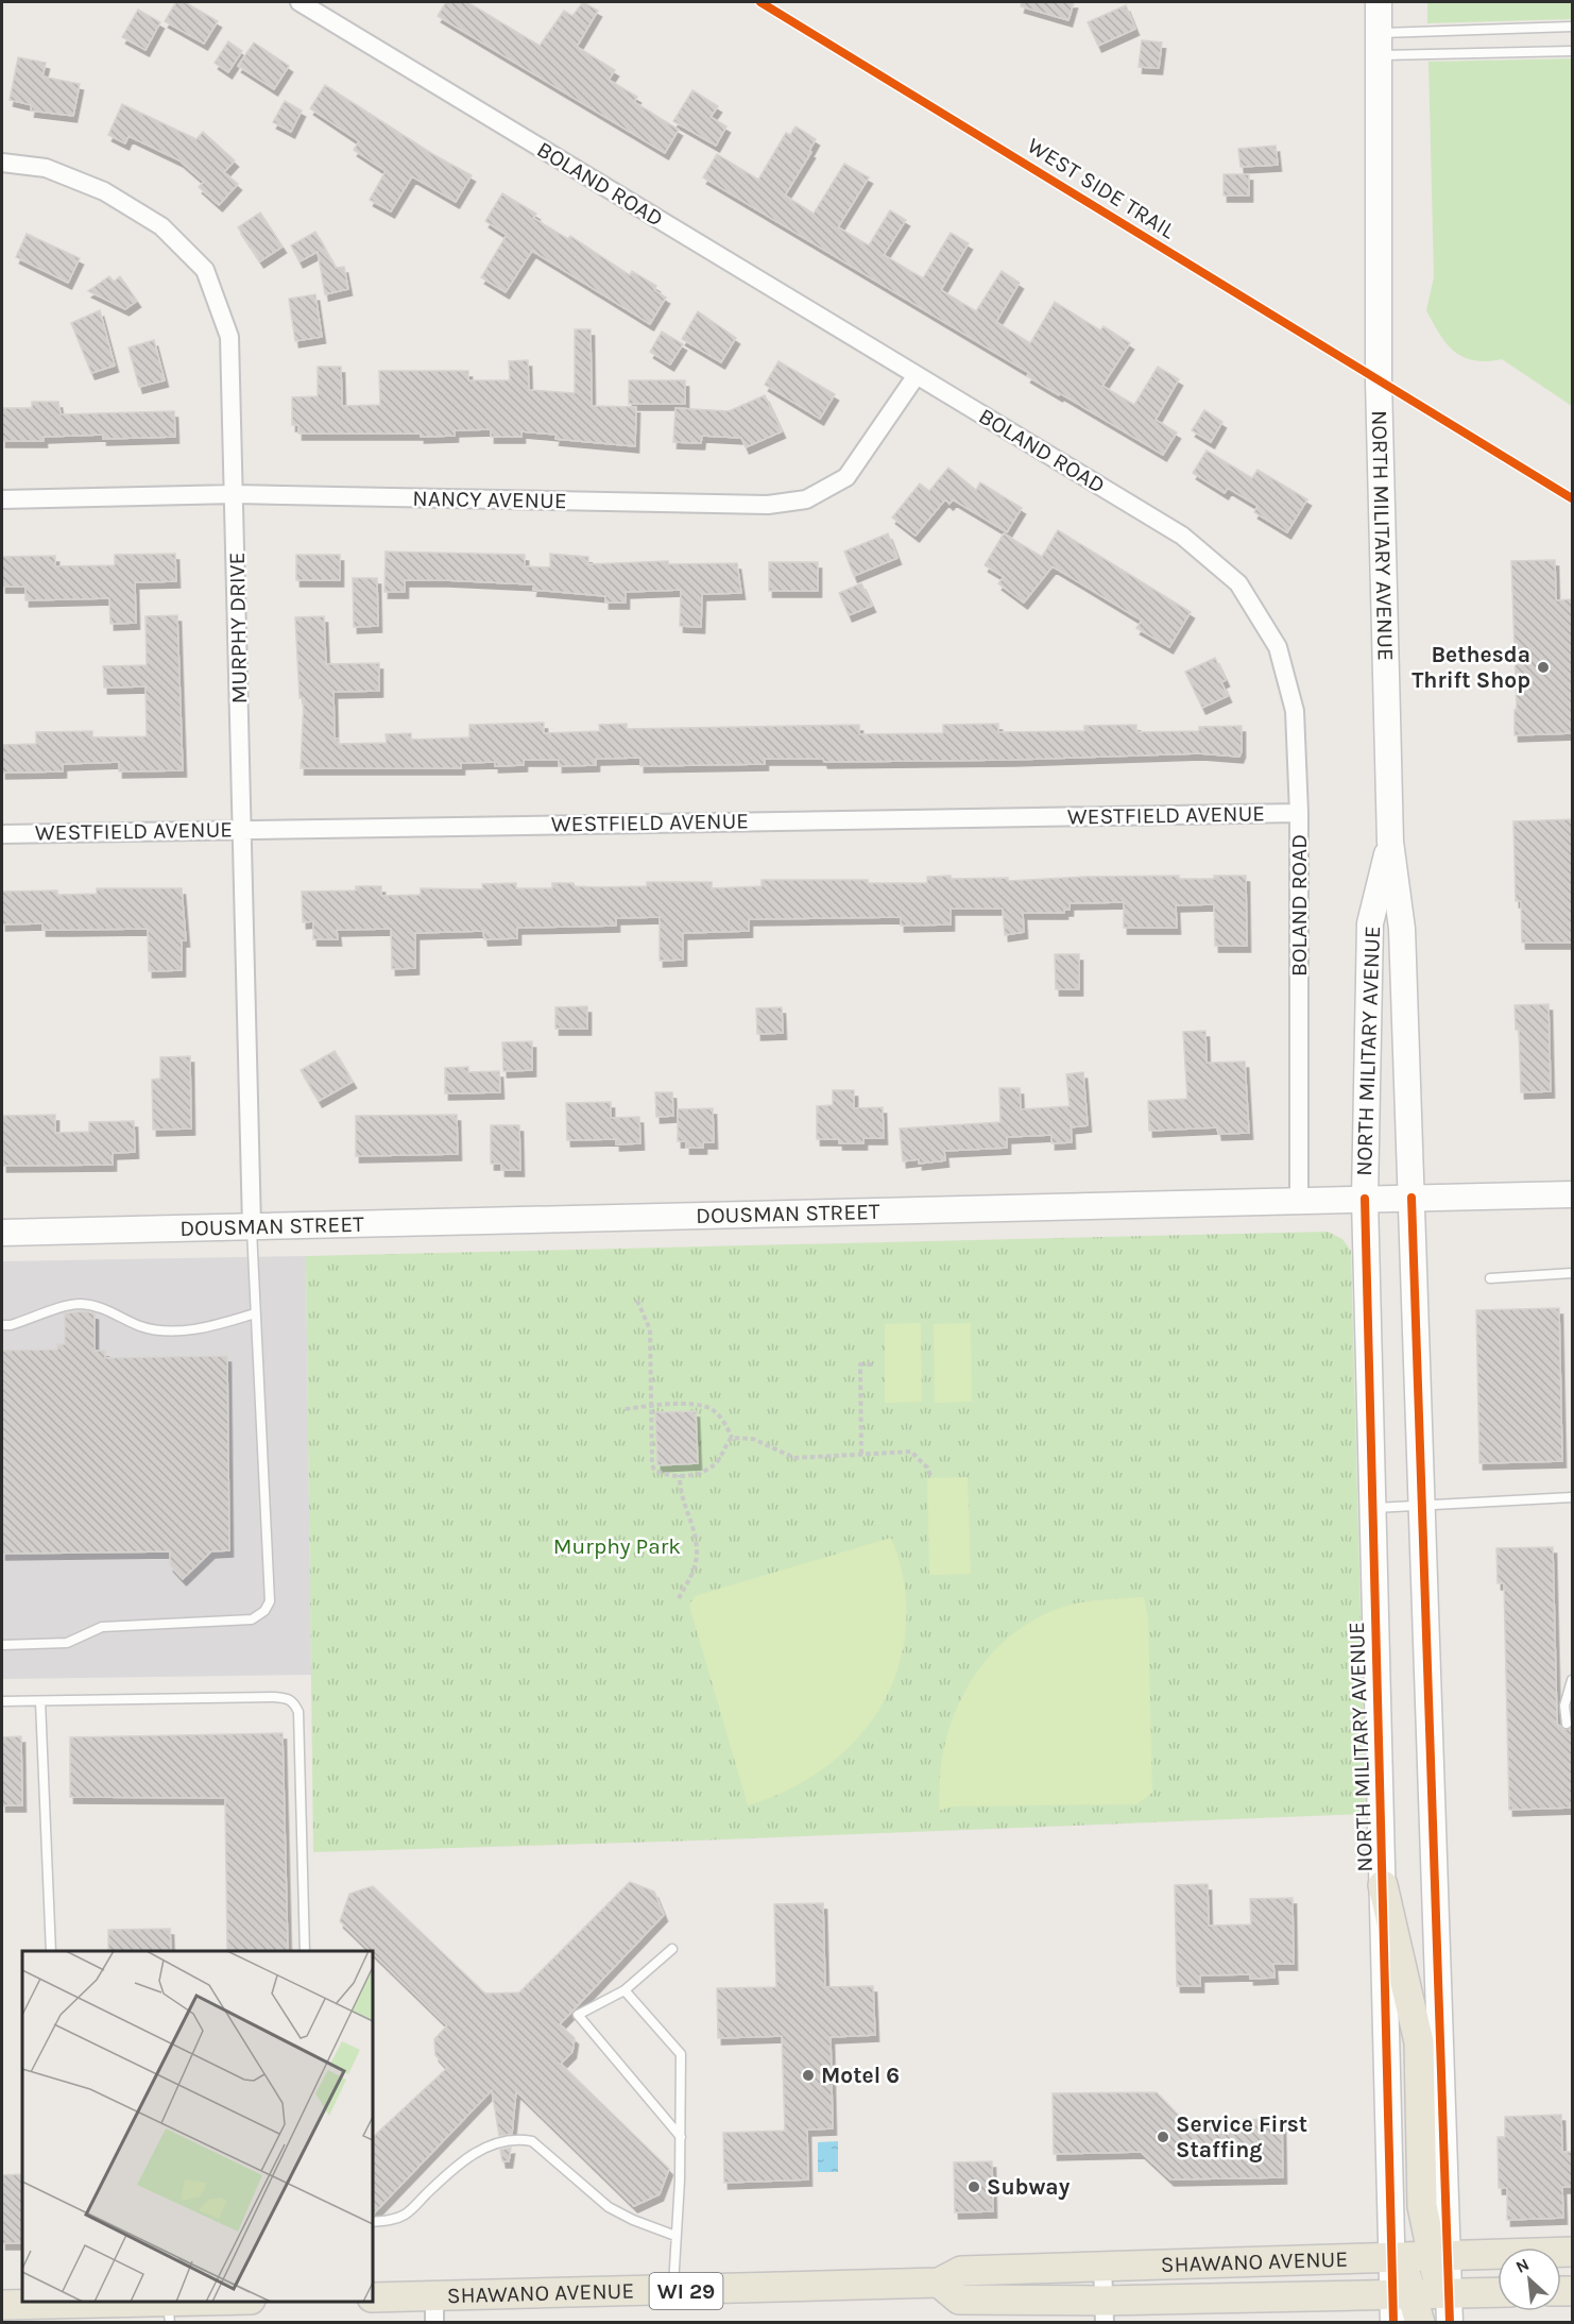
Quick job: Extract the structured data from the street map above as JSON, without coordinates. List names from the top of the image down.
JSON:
{
  "streets": {
    "main road": [
      "NORTH MILITARY AVENUE",
      "DOUSMAN STREET",
      "SHAWANO AVENUE",
      "WI 29"
    ],
    "street": [
      "BOLAND ROAD",
      "NANCY AVENUE",
      "MURPHY DRIVE",
      "WESTFIELD AVENUE"
    ],
    "cycle path": ["WEST SIDE TRAIL"]
  },
  "crossings": [
    ["BOLAND ROAD", "NANCY AVENUE"],
    ["BOLAND ROAD", "WESTFIELD AVENUE"],
    ["BOLAND ROAD", "DOUSMAN STREET"],
    ["NANCY AVENUE", "MURPHY DRIVE"],
    ["NORTH MILITARY AVENUE", "DOUSMAN STREET"],
    ["NORTH MILITARY AVENUE", "SHAWANO AVENUE"],
    ["MURPHY DRIVE", "WESTFIELD AVENUE"],
    ["MURPHY DRIVE", "DOUSMAN STREET"]
  ],
  "parks": ["Murphy Park"],
  "places": [
    "Bethesda Thrift Shop",
    "Motel 6",
    "Service First Staffing",
    "Subway"
  ],
  "north": "top left"
}
